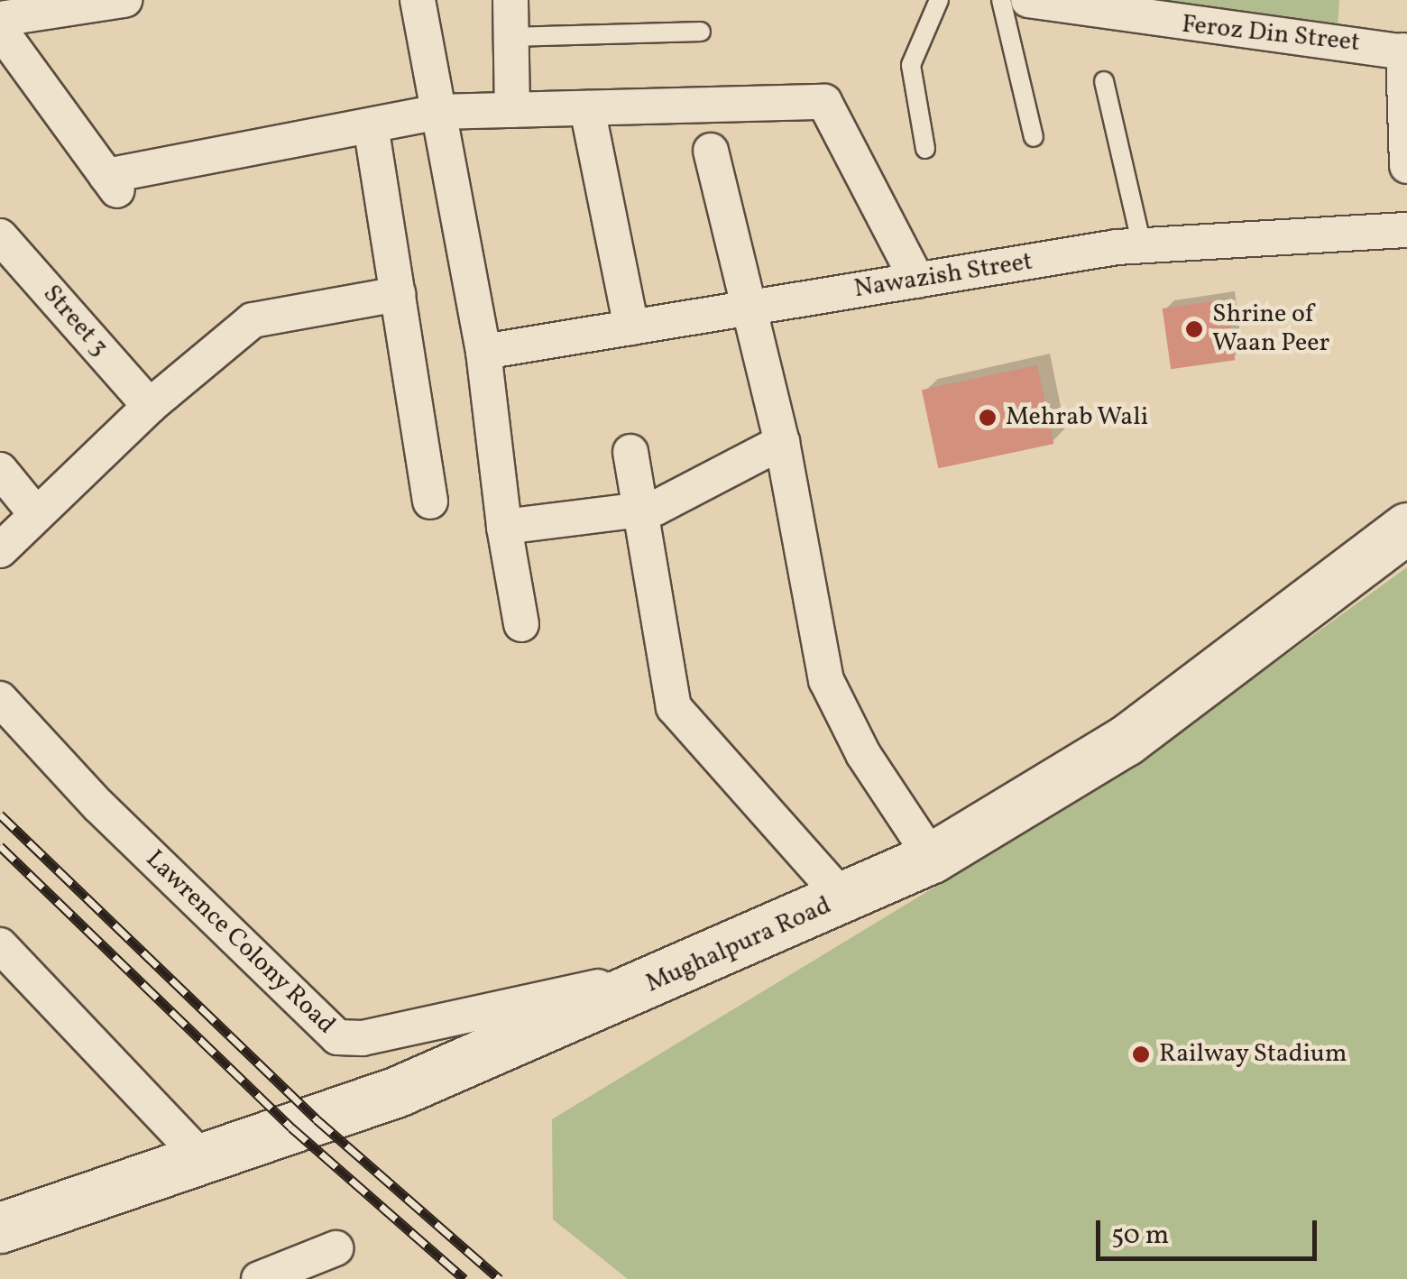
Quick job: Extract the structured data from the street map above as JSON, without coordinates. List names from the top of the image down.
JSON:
{
  "streets": {
    "main road": ["Mughalpura Road"],
    "street": [
      "Feroz Din Street",
      "Nawazish Street",
      "Street 3",
      "Lawrence Colony Road"
    ]
  },
  "crossings": [
    ["Lawrence Colony Road", "Mughalpura Road"]
  ],
  "places": ["Shrine of Waan Peer", "Mehrab Wali", "Railway Stadium"],
  "scale_bar": "50 m"
}
